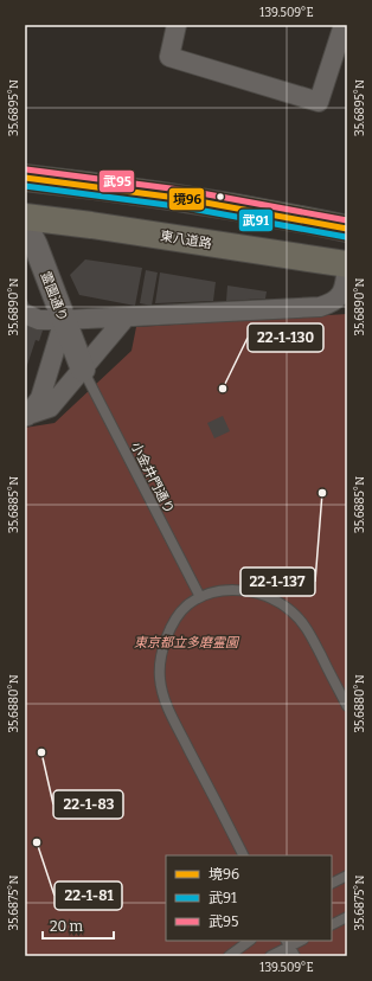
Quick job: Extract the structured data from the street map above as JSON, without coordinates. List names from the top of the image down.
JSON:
{
  "streets": {
    "main road": ["東八道路"],
    "street": ["霊園通り"],
    "lane": ["小金井門通り"]
  },
  "crossings": [
    ["霊園通り", "小金井門通り"]
  ],
  "parks": ["東京都立多磨霊園"],
  "places": [
    "22-1-130",
    "22-1-137",
    "22-1-83",
    "22-1-81"
  ],
  "lines": ["transit line 武95", "transit line 境96", "transit line 武91"],
  "legend": ["境96", "武91", "武95"],
  "scale_bar": "20 m",
  "coordinates": [
    "139.509°E",
    "35.6895°N",
    "35.6890°N",
    "35.6885°N",
    "35.6880°N",
    "35.6875°N"
  ]
}
